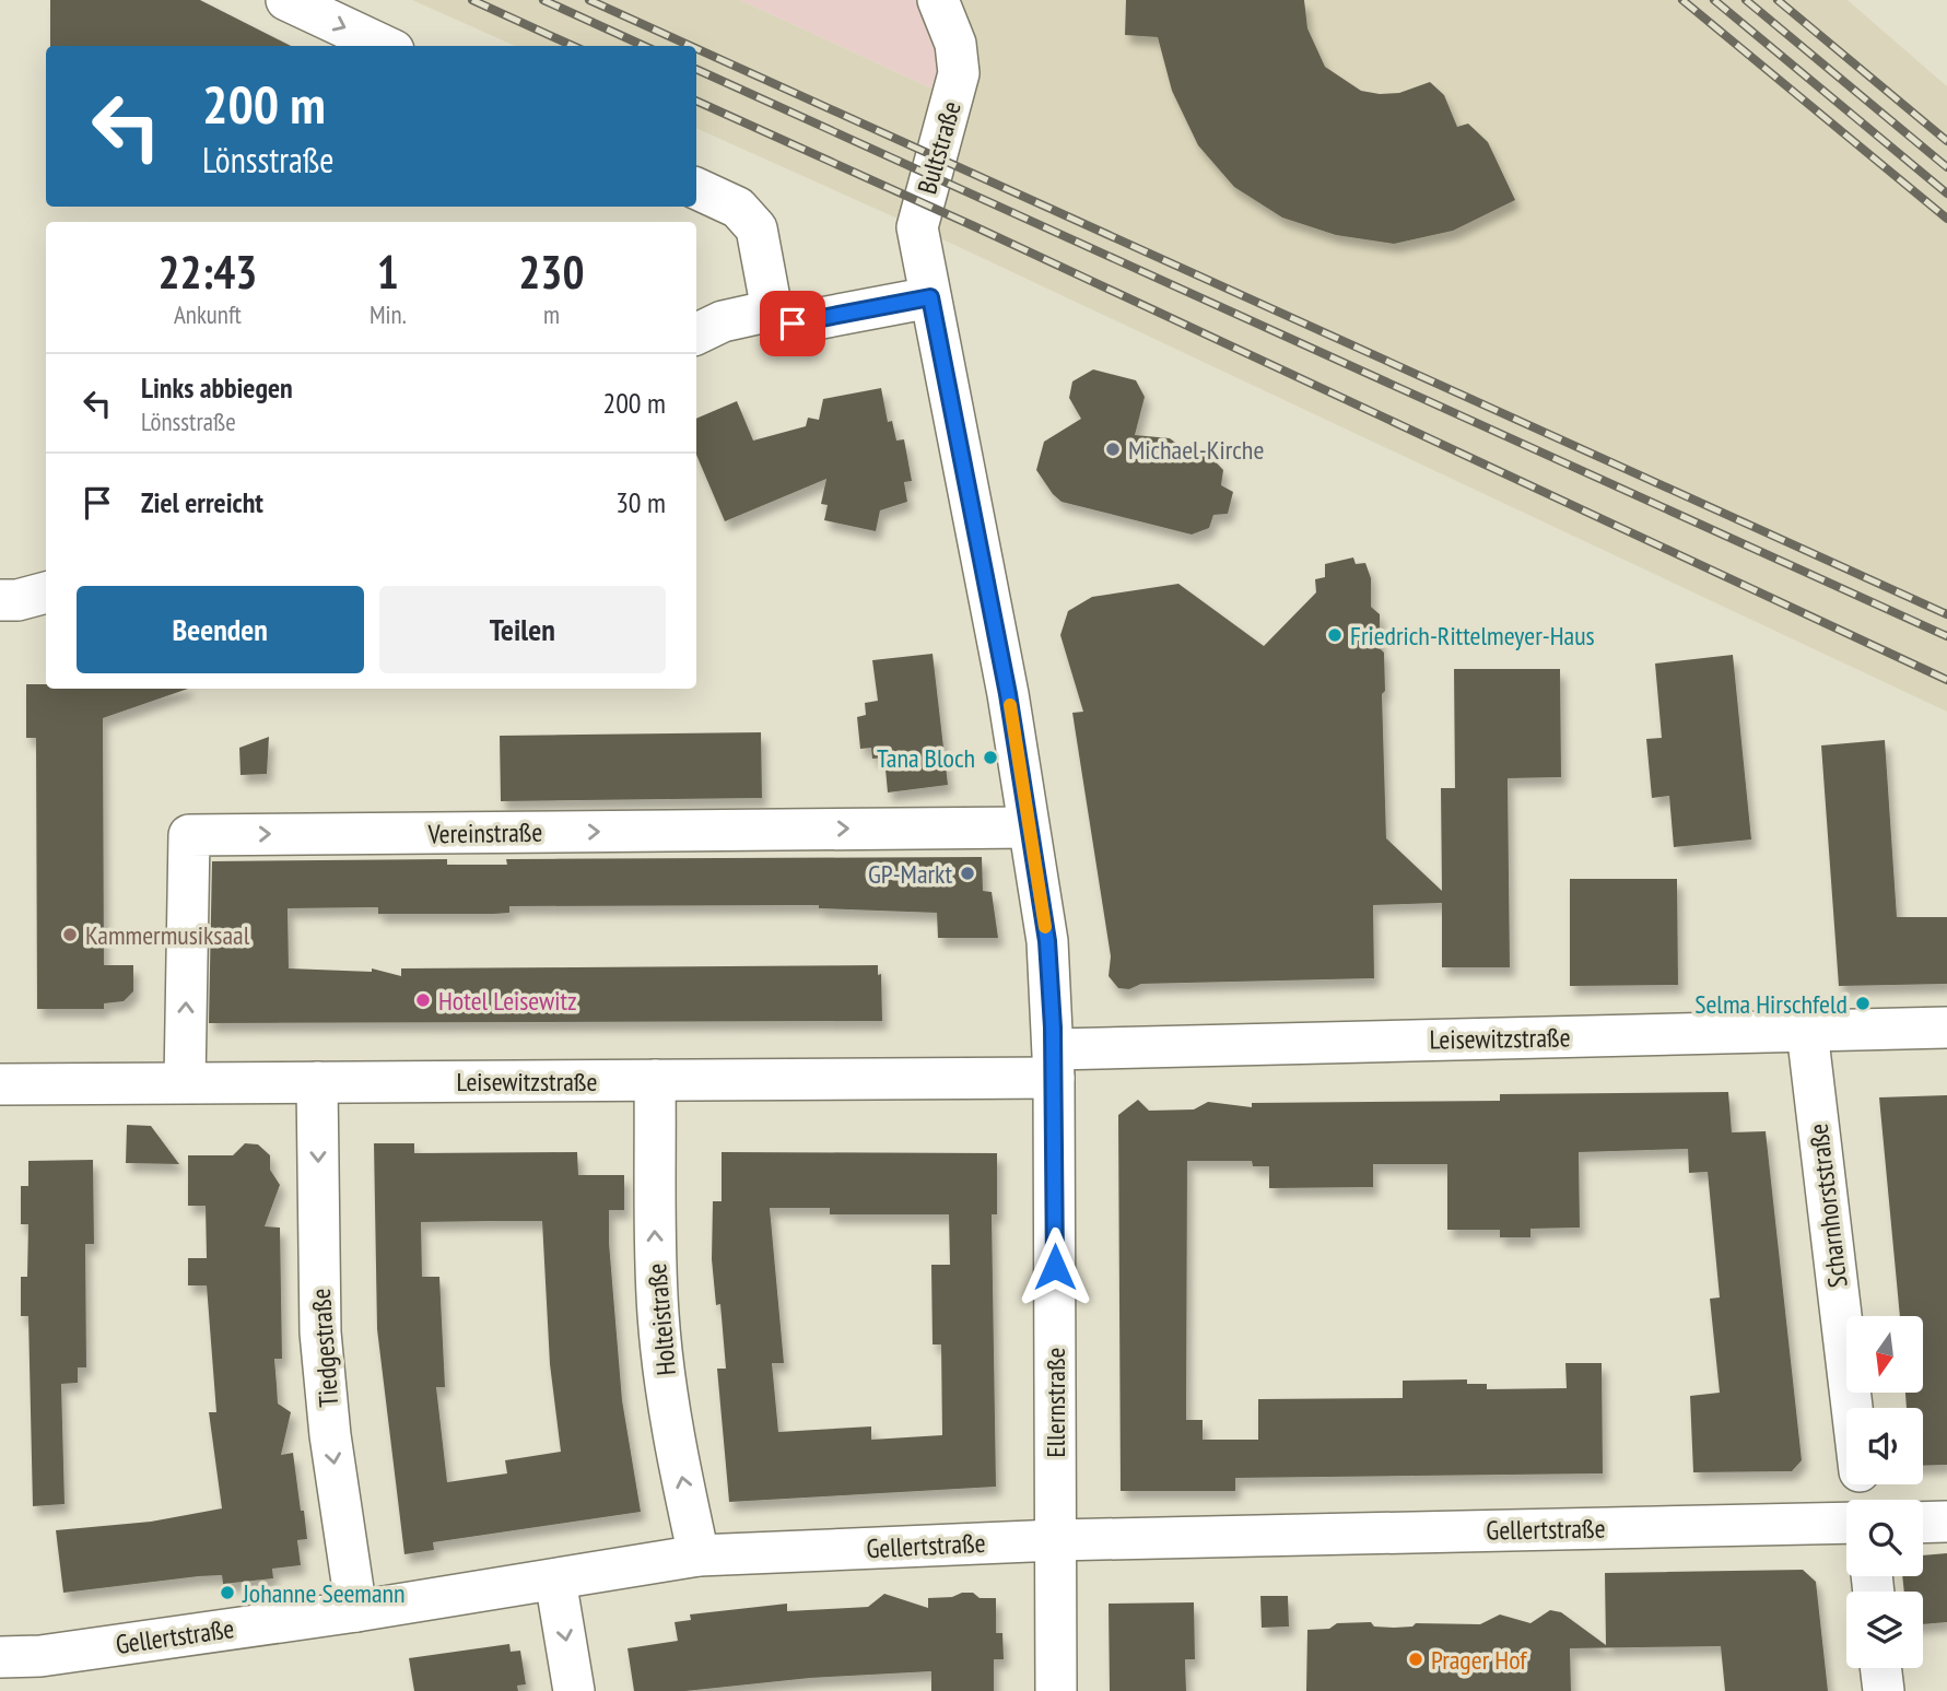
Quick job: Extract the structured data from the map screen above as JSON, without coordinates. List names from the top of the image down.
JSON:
{
  "streets": {
    "street": [
      "Bultstraße",
      "Vereinstraße",
      "Leisewitzstraße",
      "Scharnhorststraße",
      "Holteistraße",
      "Tiedgestraße",
      "Ellernstraße",
      "Gellertstraße"
    ]
  },
  "crossings": [
    ["Bultstraße", "Ellernstraße"],
    ["Vereinstraße", "Leisewitzstraße"],
    ["Vereinstraße", "Ellernstraße"],
    ["Leisewitzstraße", "Scharnhorststraße"],
    ["Leisewitzstraße", "Holteistraße"],
    ["Leisewitzstraße", "Tiedgestraße"],
    ["Leisewitzstraße", "Ellernstraße"],
    ["Holteistraße", "Gellertstraße"],
    ["Tiedgestraße", "Gellertstraße"],
    ["Ellernstraße", "Gellertstraße"]
  ],
  "one_way": ["Vereinstraße", "Holteistraße", "Tiedgestraße"],
  "places": [
    "Michael-Kirche",
    "Friedrich-Rittelmeyer-Haus",
    "Tana Bloch",
    "GP-Markt",
    "Kammermusiksaal",
    "Hotel Leisewitz",
    "Selma Hirschfeld",
    "Johanne Seemann",
    "Prager Hof"
  ],
  "north": "bottom",
  "page": {
    "turn": ["200 m", "Lönsstraße"],
    "eta": [
      "22:43",
      "Ankunft",
      "1",
      "Min.",
      "230",
      "m"
    ],
    "list": [
      {
        "name": "Links abbiegen",
        "note": "Lönsstraße",
        "value": "200 m"
      },
      {
        "name": "Ziel erreicht",
        "value": "30 m"
      }
    ],
    "buttons": ["Beenden", "Teilen"]
  }
}
